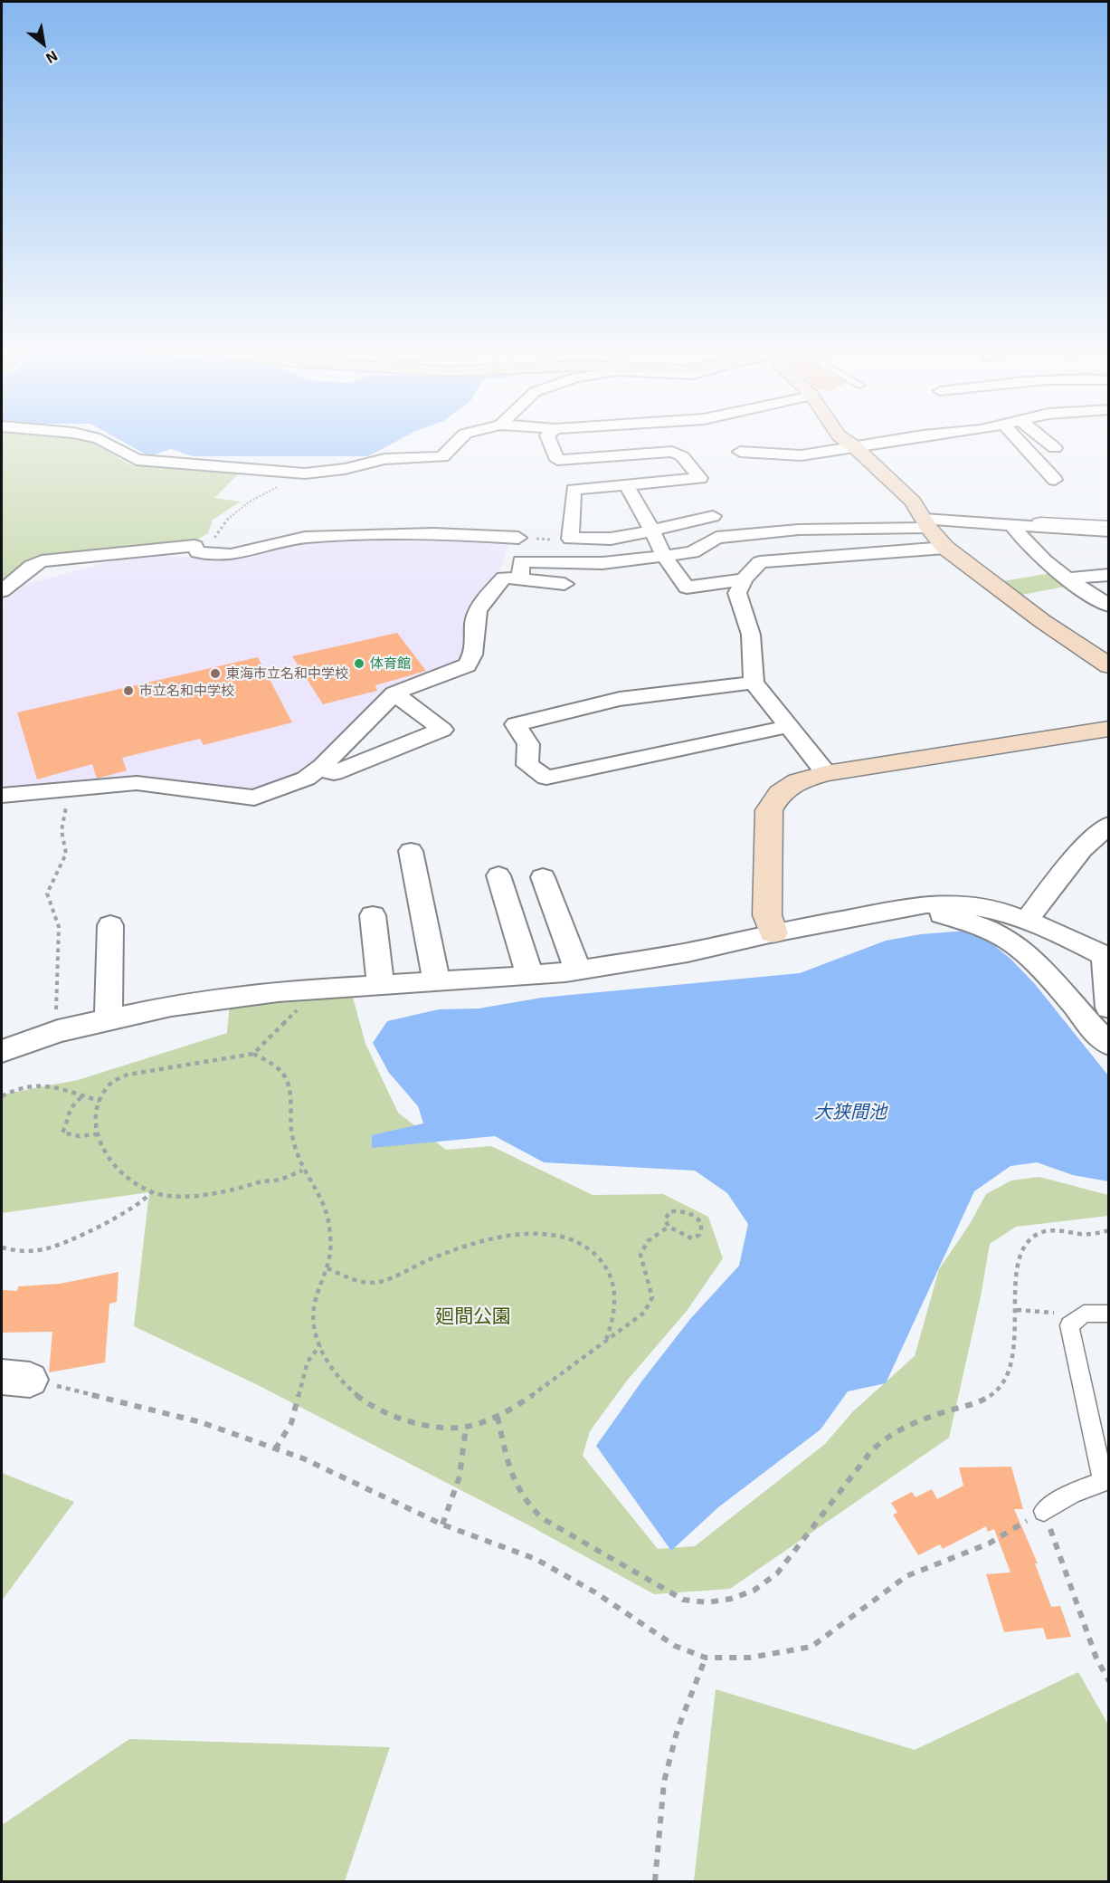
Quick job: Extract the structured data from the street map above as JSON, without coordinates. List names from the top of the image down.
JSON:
{
  "water": ["大狭間池"],
  "parks": ["廻間公園"],
  "places": ["体育館", "東海市立名和中学校", "市立名和中学校"],
  "north": "bottom right"
}
